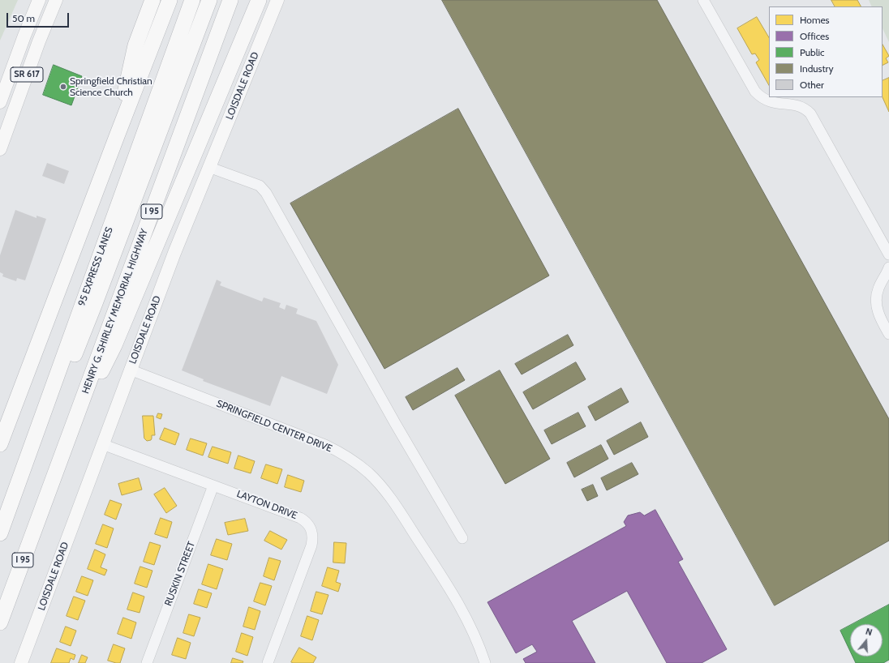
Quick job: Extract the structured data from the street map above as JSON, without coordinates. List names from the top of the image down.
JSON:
{
  "streets": {
    "highway": ["I 95", "95 EXPRESS LANES", "HENRY G. SHIRLEY MEMORIAL HIGHWAY"],
    "main road": ["SR 617", "LOISDALE ROAD"],
    "street": ["SPRINGFIELD CENTER DRIVE", "LAYTON DRIVE", "RUSKIN STREET"]
  },
  "crossings": [
    ["LOISDALE ROAD", "SPRINGFIELD CENTER DRIVE"],
    ["LOISDALE ROAD", "LAYTON DRIVE"],
    ["LAYTON DRIVE", "RUSKIN STREET"]
  ],
  "places": ["Springfield Christian Science Church"],
  "legend": [
    "Homes",
    "Offices",
    "Public",
    "Industry",
    "Other"
  ],
  "scale_bar": "50 m",
  "north": "top"
}
